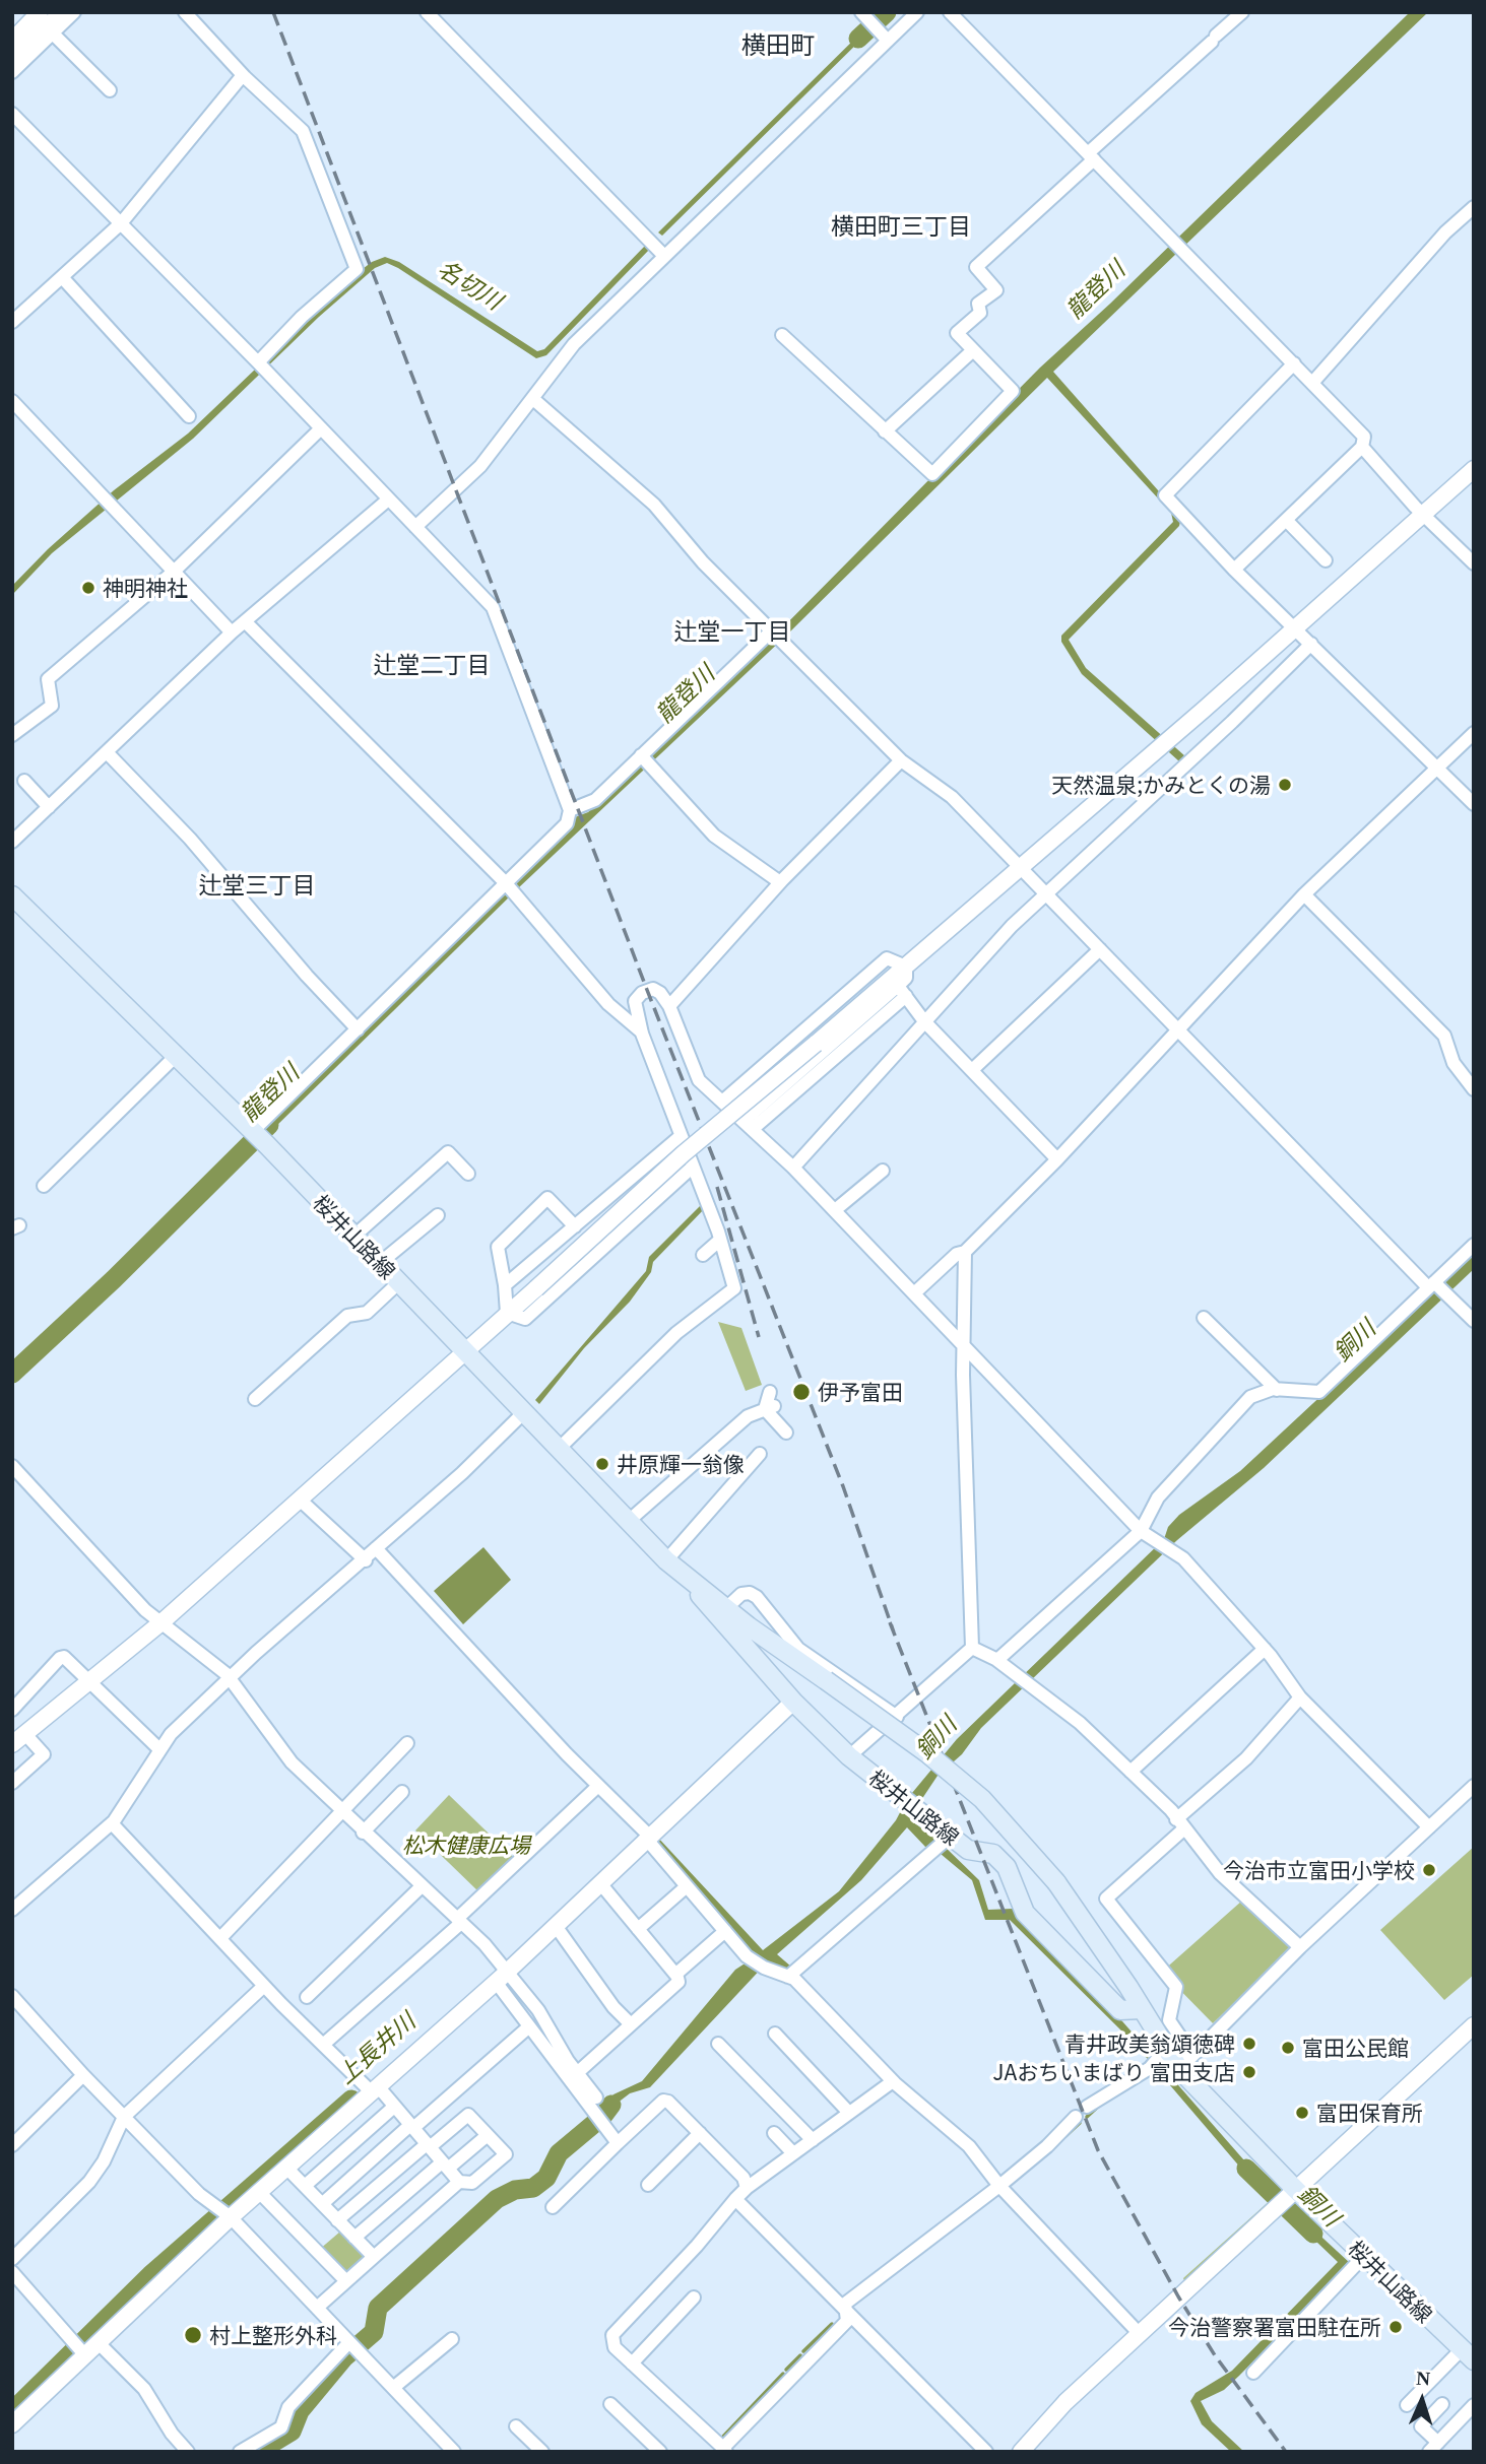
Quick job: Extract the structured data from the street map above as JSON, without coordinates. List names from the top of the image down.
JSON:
{
  "streets": {
    "main road": ["桜井山路線"]
  },
  "districts": [
    "横田町",
    "横田町三丁目",
    "辻堂一丁目",
    "辻堂二丁目",
    "辻堂三丁目"
  ],
  "water": [
    "名切川",
    "龍登川",
    "銅川",
    "上長井川"
  ],
  "parks": ["松木健康広場"],
  "places": [
    "神明神社",
    "天然温泉;かみとくの湯",
    "伊予富田",
    "井原輝一翁像",
    "今治市立富田小学校",
    "青井政美翁頌徳碑",
    "富田公民館",
    "JAおちいまばり 富田支店",
    "富田保育所",
    "今治警察署富田駐在所",
    "村上整形外科"
  ],
  "north": "top"
}
